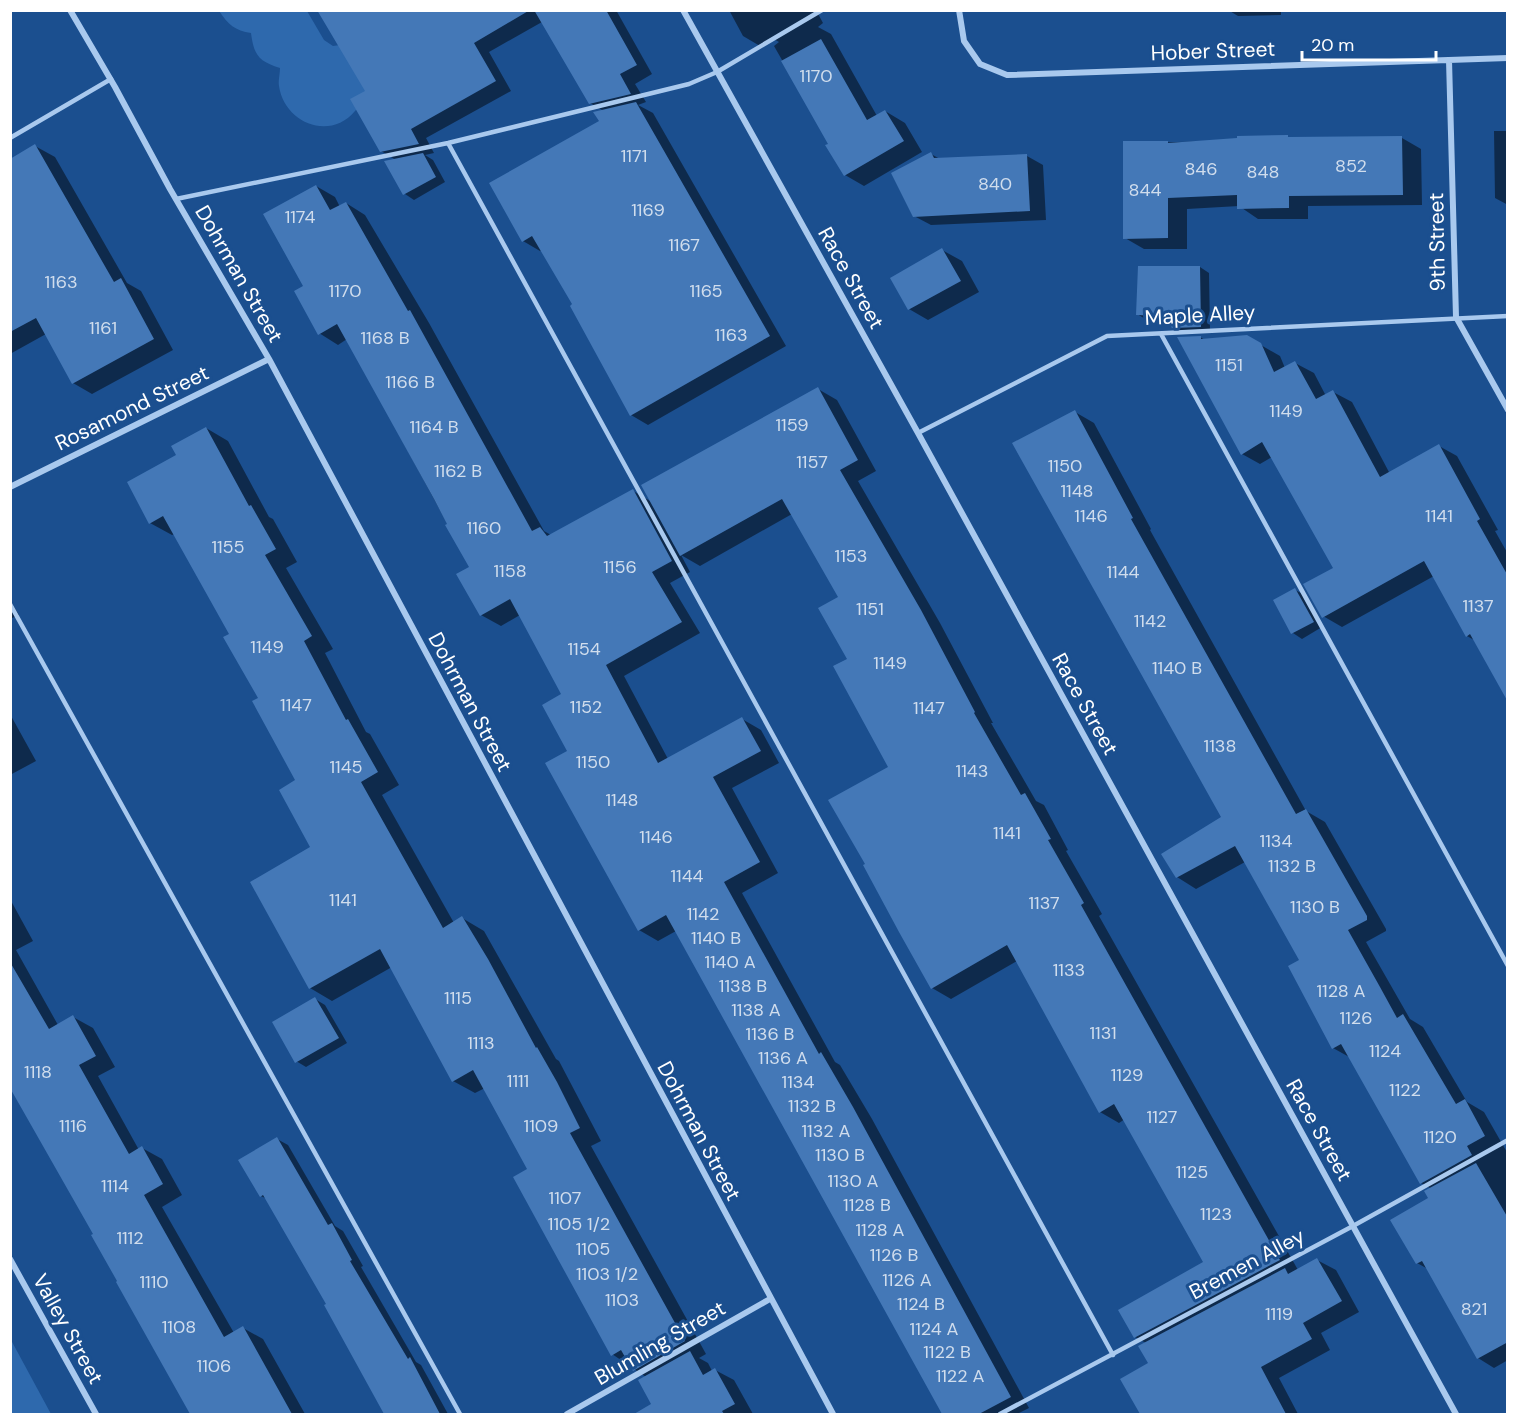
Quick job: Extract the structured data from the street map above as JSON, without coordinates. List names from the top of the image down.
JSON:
{
  "streets": {
    "street": [
      "Hober Street",
      "9th Street",
      "Dohrman Street",
      "Race Street",
      "Rosamond Street",
      "Valley Street",
      "Blumling Street"
    ],
    "lane": ["Maple Alley", "Bremen Alley"]
  },
  "crossings": [
    ["Hober Street", "9th Street"],
    ["9th Street", "Maple Alley"],
    ["Dohrman Street", "Rosamond Street"],
    ["Dohrman Street", "Blumling Street"],
    ["Race Street", "Maple Alley"],
    ["Race Street", "Bremen Alley"]
  ],
  "house_numbers": [
    "1170",
    "1171",
    "852",
    "846",
    "848",
    "840",
    "844",
    "1169",
    "1174",
    "1167",
    "1163",
    "1170",
    "1165",
    "1161",
    "1163",
    "1168 B",
    "1151",
    "1166 B",
    "1149",
    "1159",
    "1164 B",
    "1157",
    "1150",
    "1162 B",
    "1148",
    "1146",
    "1141",
    "1160",
    "1155",
    "1153",
    "1156",
    "1158",
    "1144",
    "1137",
    "1151",
    "1142",
    "1149",
    "1154",
    "1149",
    "1140 B",
    "1147",
    "1152",
    "1147",
    "1138",
    "1150",
    "1145",
    "1143",
    "1148",
    "1141",
    "1146",
    "1134",
    "1132 B",
    "1144",
    "1141",
    "1137",
    "1130 B",
    "1142",
    "1140 B",
    "1140 A",
    "1133",
    "1138 B",
    "1128 A",
    "1115",
    "1138 A",
    "1126",
    "1131",
    "1136 B",
    "1113",
    "1124",
    "1136 A",
    "1118",
    "1129",
    "1111",
    "1134",
    "1122",
    "1132 B",
    "1127",
    "1116",
    "1109",
    "1132 A",
    "1120",
    "1130 B",
    "1125",
    "1130 A",
    "1114",
    "1107",
    "1128 B",
    "1123",
    "1105 1/2",
    "1128 A",
    "1112",
    "1105",
    "1126 B",
    "1103 1/2",
    "1126 A",
    "1110",
    "1103",
    "1124 B",
    "821",
    "1119",
    "1108",
    "1124 A",
    "1122 B",
    "1106",
    "1122 A"
  ],
  "scale_bar": "20 m"
}
